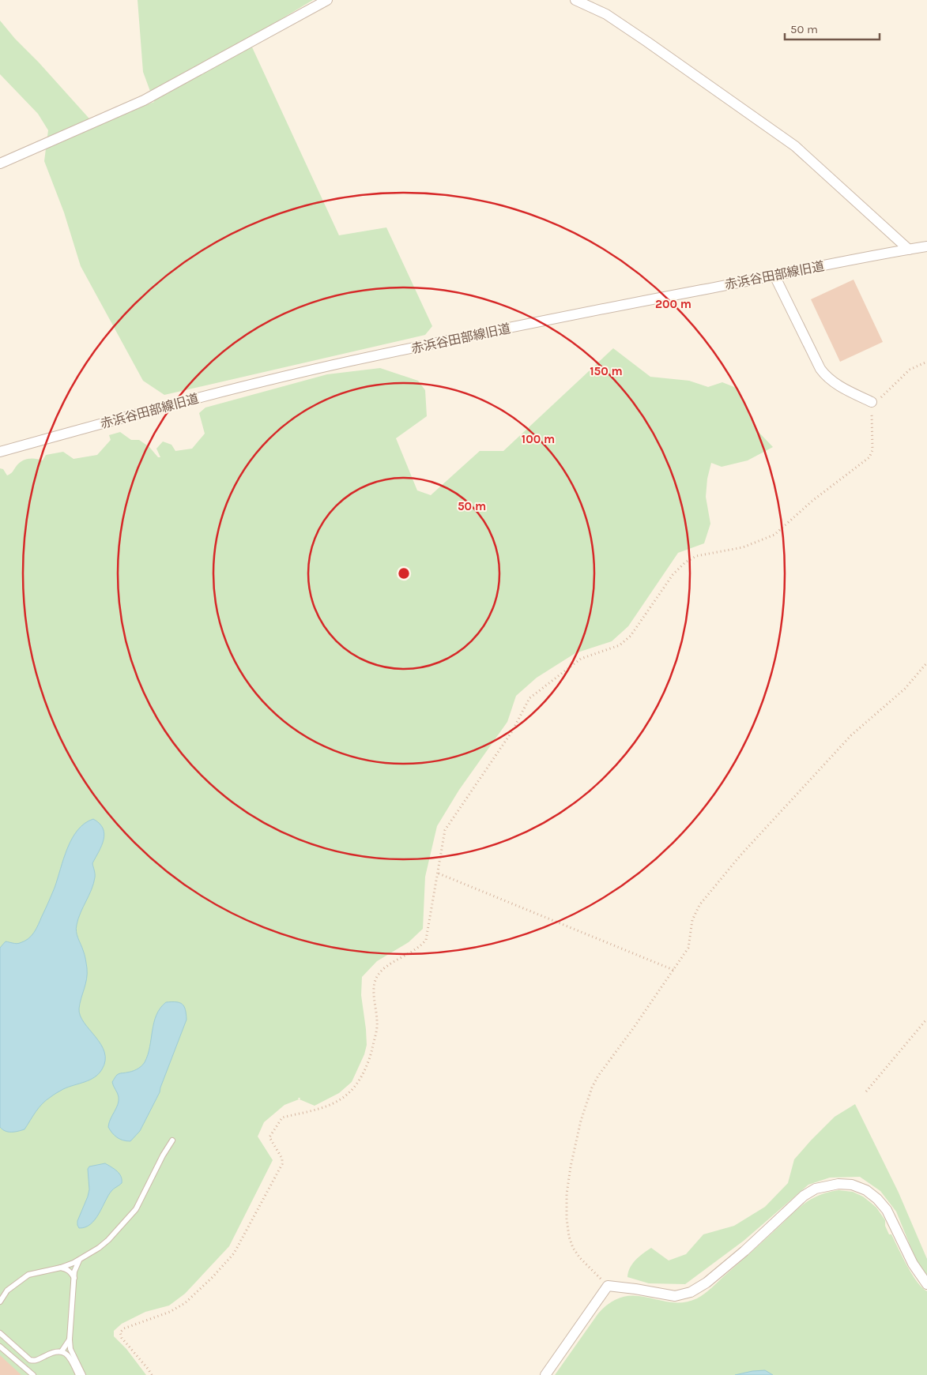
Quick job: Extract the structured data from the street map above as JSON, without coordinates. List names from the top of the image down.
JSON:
{
  "streets": {
    "street": ["赤浜谷田部線旧道"]
  },
  "scale_bar": "50 m",
  "rings": [
    "200 m",
    "150 m",
    "100 m",
    "50 m"
  ]
}
